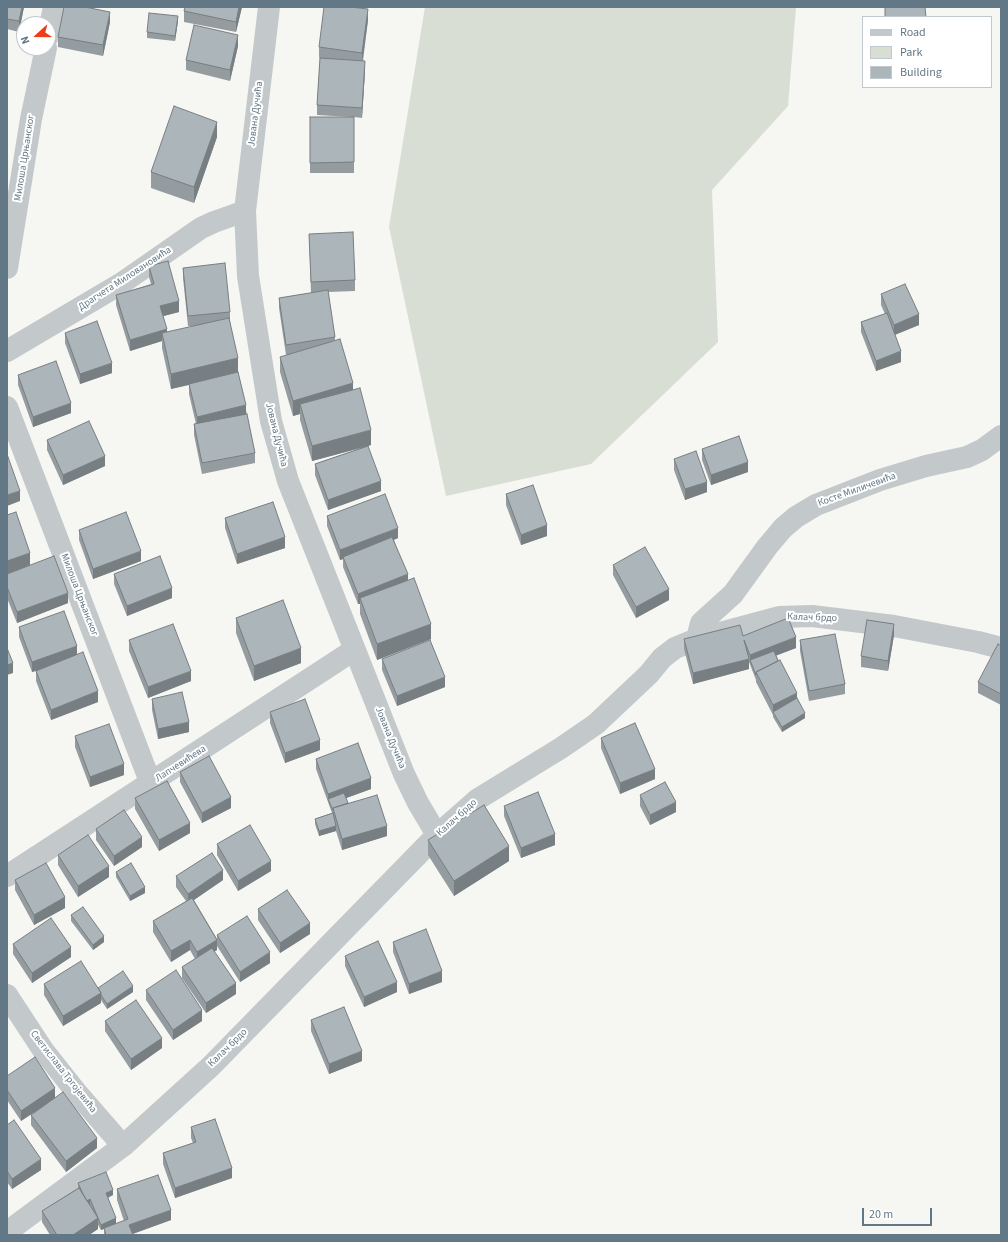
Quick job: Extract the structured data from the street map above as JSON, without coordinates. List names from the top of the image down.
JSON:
{
  "streets": {
    "street": [
      "Јована Дучића",
      "Милоша Црњанског",
      "Драгчета Миловановића",
      "Косте Миличевића",
      "Калач брдо",
      "Лапчевићева",
      "Светислава Тргојевића"
    ]
  },
  "crossings": [
    ["Јована Дучића", "Драгчета Миловановића"],
    ["Јована Дучића", "Калач брдо"],
    ["Јована Дучића", "Лапчевићева"],
    ["Милоша Црњанског", "Лапчевићева"],
    ["Косте Миличевића", "Калач брдо"],
    ["Калач брдо", "Светислава Тргојевића"]
  ],
  "legend": ["Road", "Park", "Building"],
  "scale_bar": "20 m",
  "north": "left"
}
